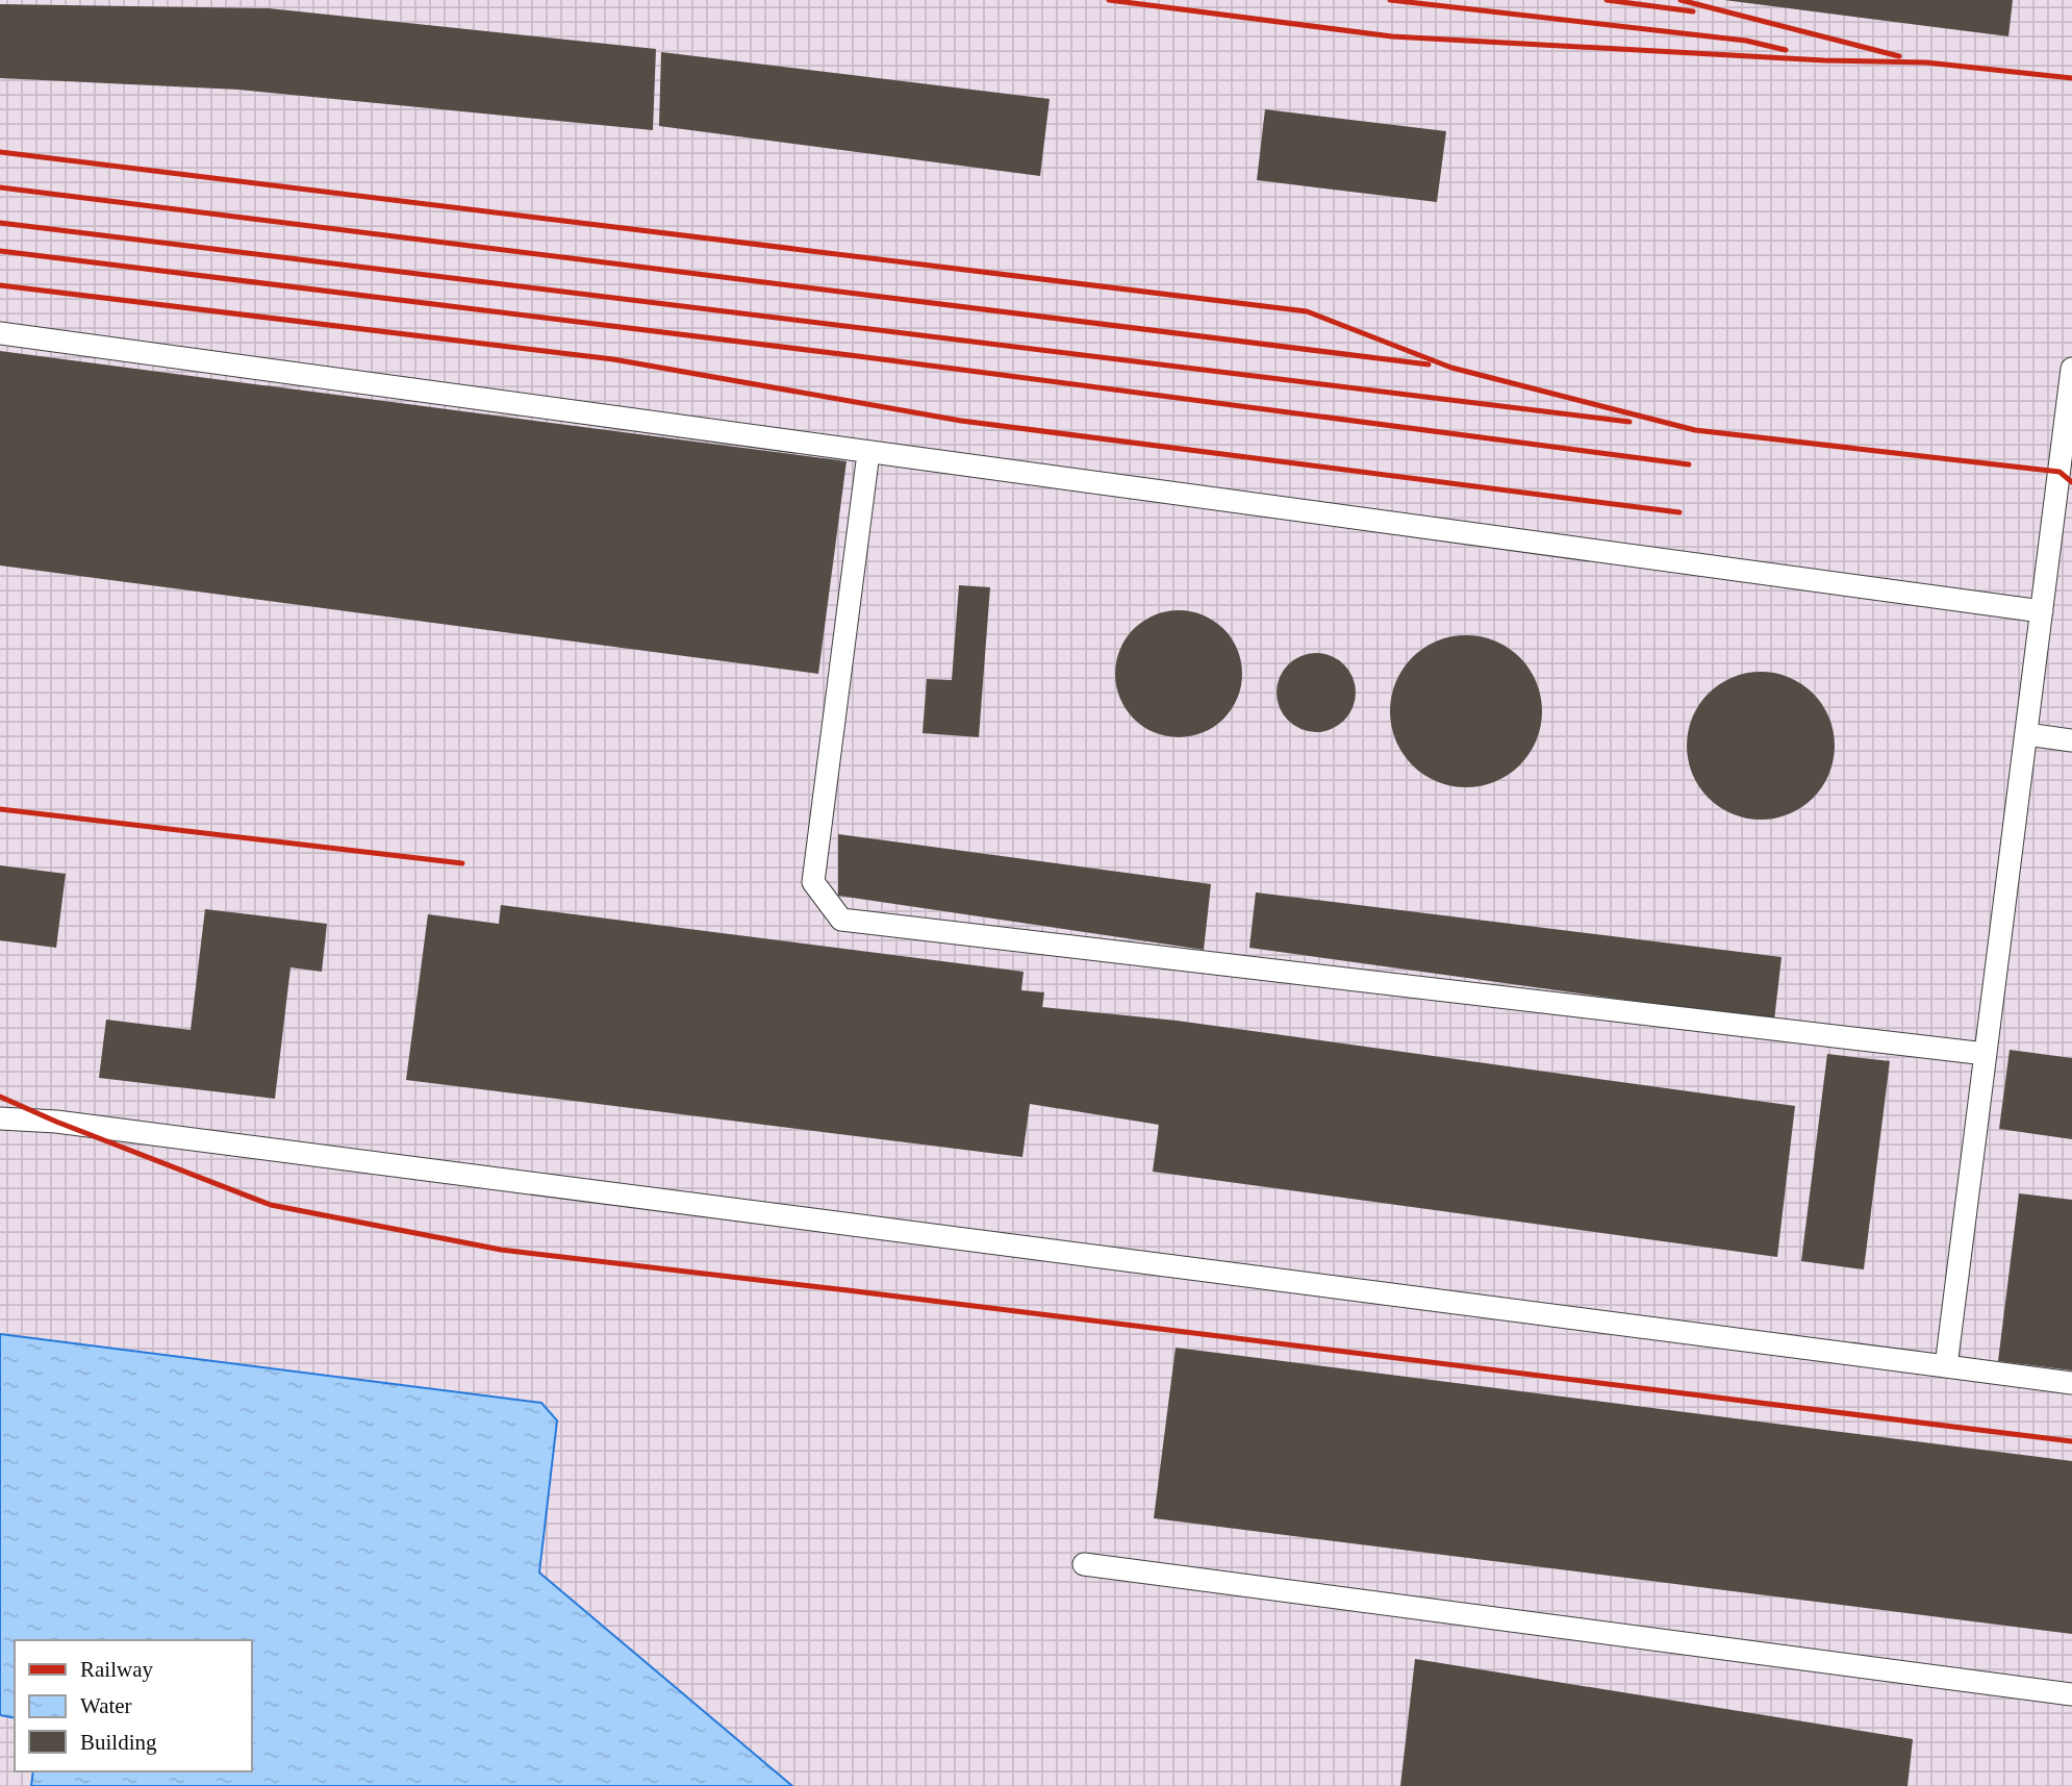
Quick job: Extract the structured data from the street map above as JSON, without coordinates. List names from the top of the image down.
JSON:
{
  "legend": ["Railway", "Water", "Building"]
}
